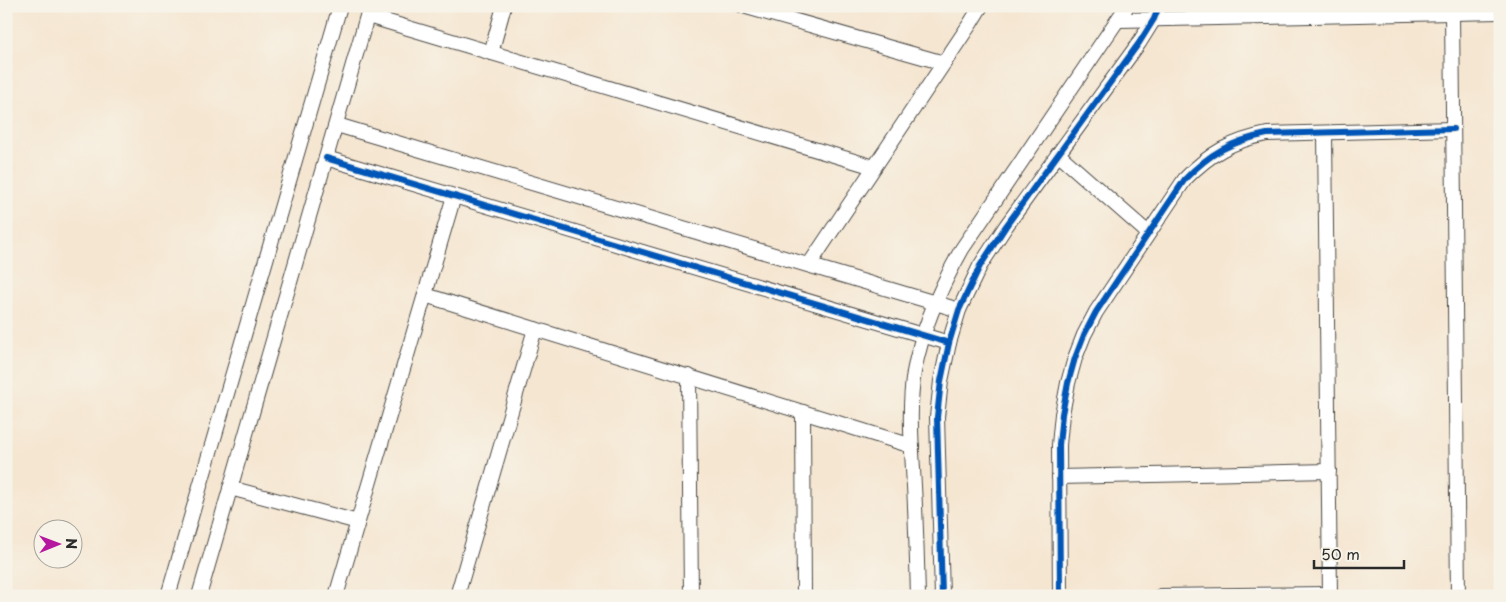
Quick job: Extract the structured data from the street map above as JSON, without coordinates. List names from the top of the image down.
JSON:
{
  "scale_bar": "50 m",
  "north": "right"
}
